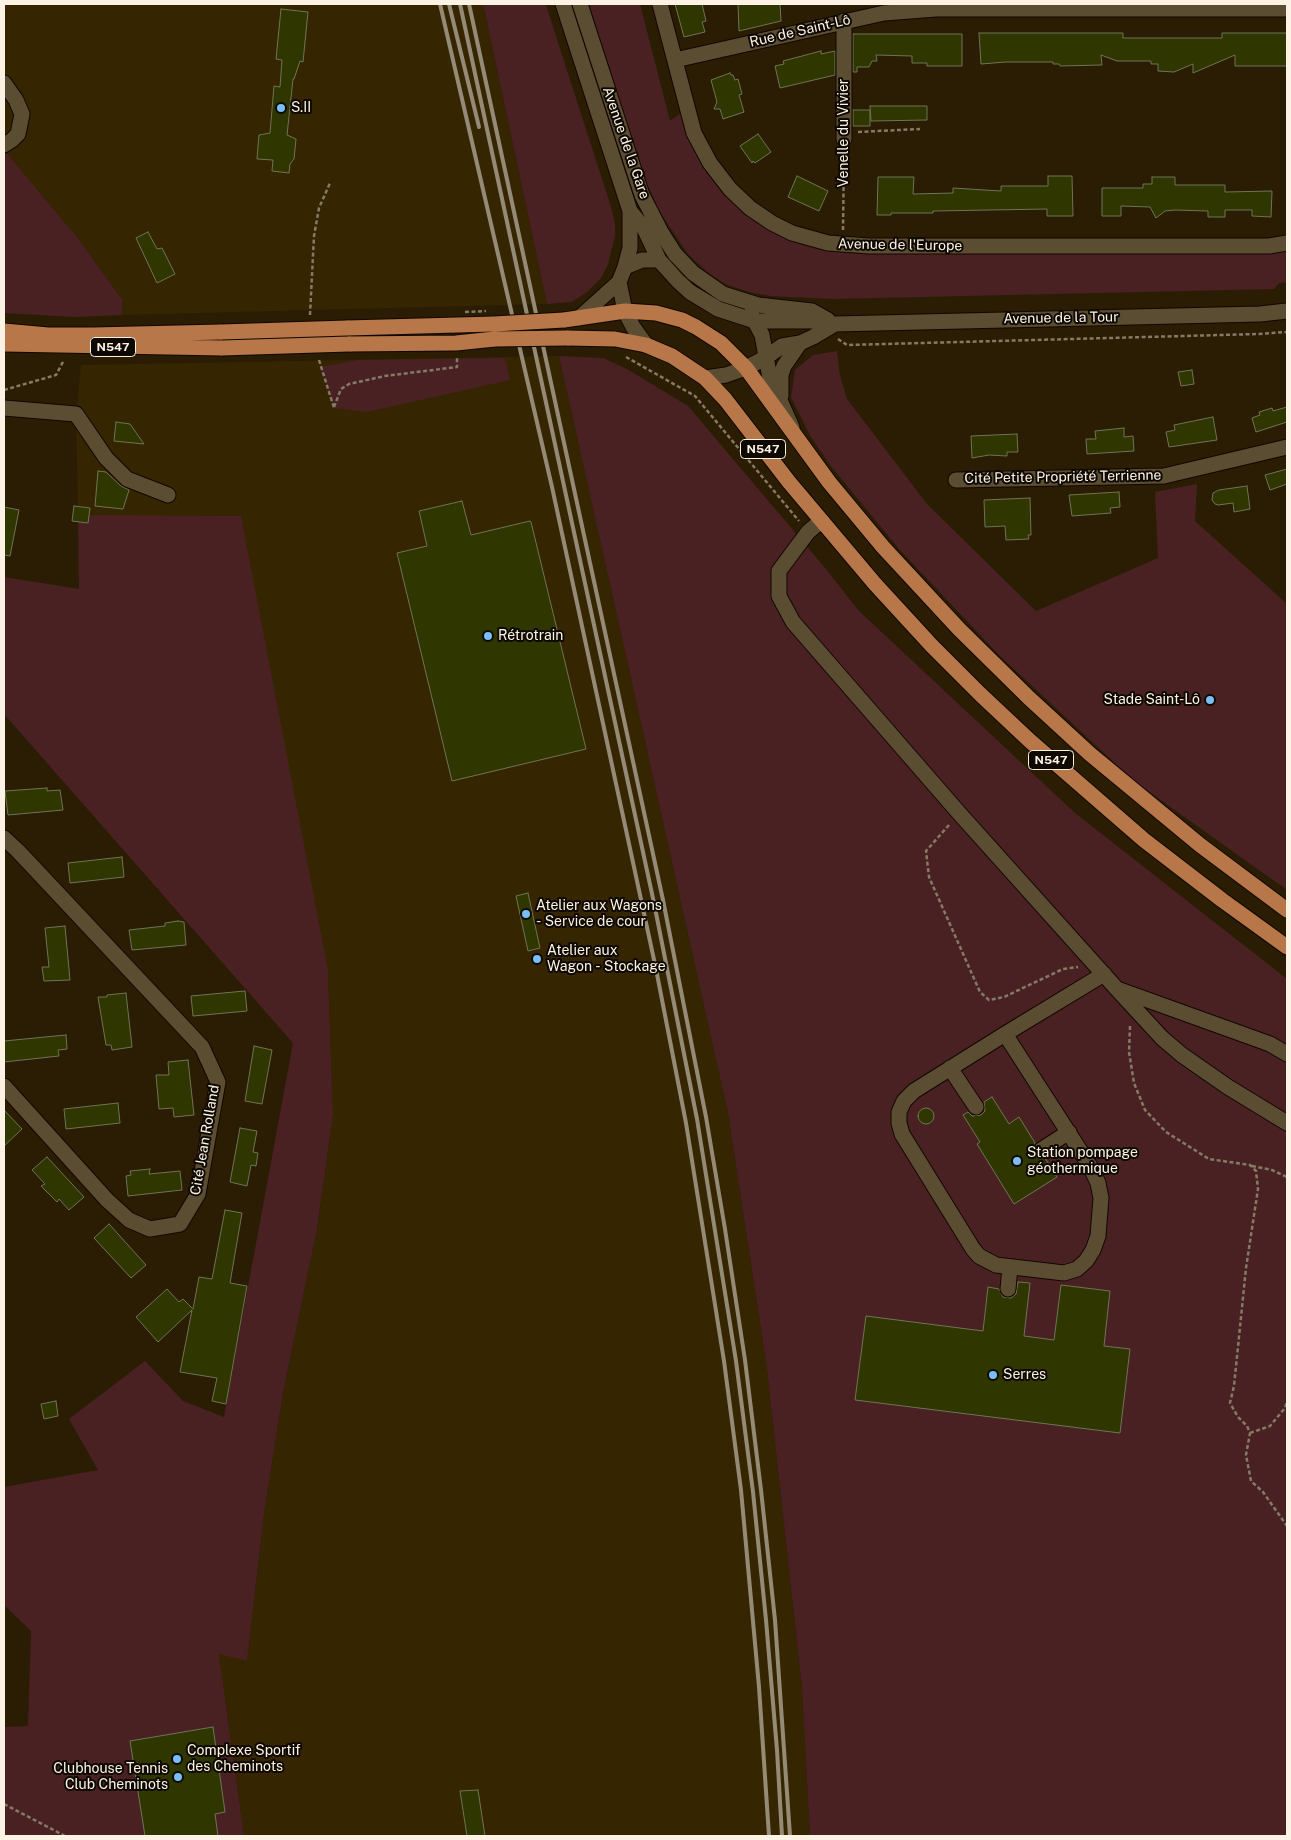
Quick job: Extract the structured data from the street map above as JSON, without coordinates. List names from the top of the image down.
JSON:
{
  "streets": {
    "main road": ["N547"],
    "street": [
      "Rue de Saint-Lô",
      "Venelle du Vivier",
      "Avenue de la Gare",
      "Avenue de l'Europe",
      "Avenue de la Tour",
      "Cité Petite Propriété Terrienne",
      "Cité Jean Rolland"
    ]
  },
  "crossings": [
    ["Rue de Saint-Lô", "Venelle du Vivier"],
    ["Rue de Saint-Lô", "Avenue de l'Europe"],
    ["Venelle du Vivier", "Avenue de l'Europe"],
    ["Avenue de la Gare", "Avenue de la Tour"],
    ["Avenue de la Gare", "N547"],
    ["Avenue de la Tour", "N547"]
  ],
  "places": [
    "S.II",
    "Rétrotrain",
    "Stade Saint-Lô",
    "Atelier aux Wagons - Service de cour",
    "Atelier aux Wagon - Stockage",
    "Station pompage géothermique",
    "Serres",
    "Complexe Sportif des Cheminots",
    "Clubhouse Tennis Club Cheminots"
  ]
}
